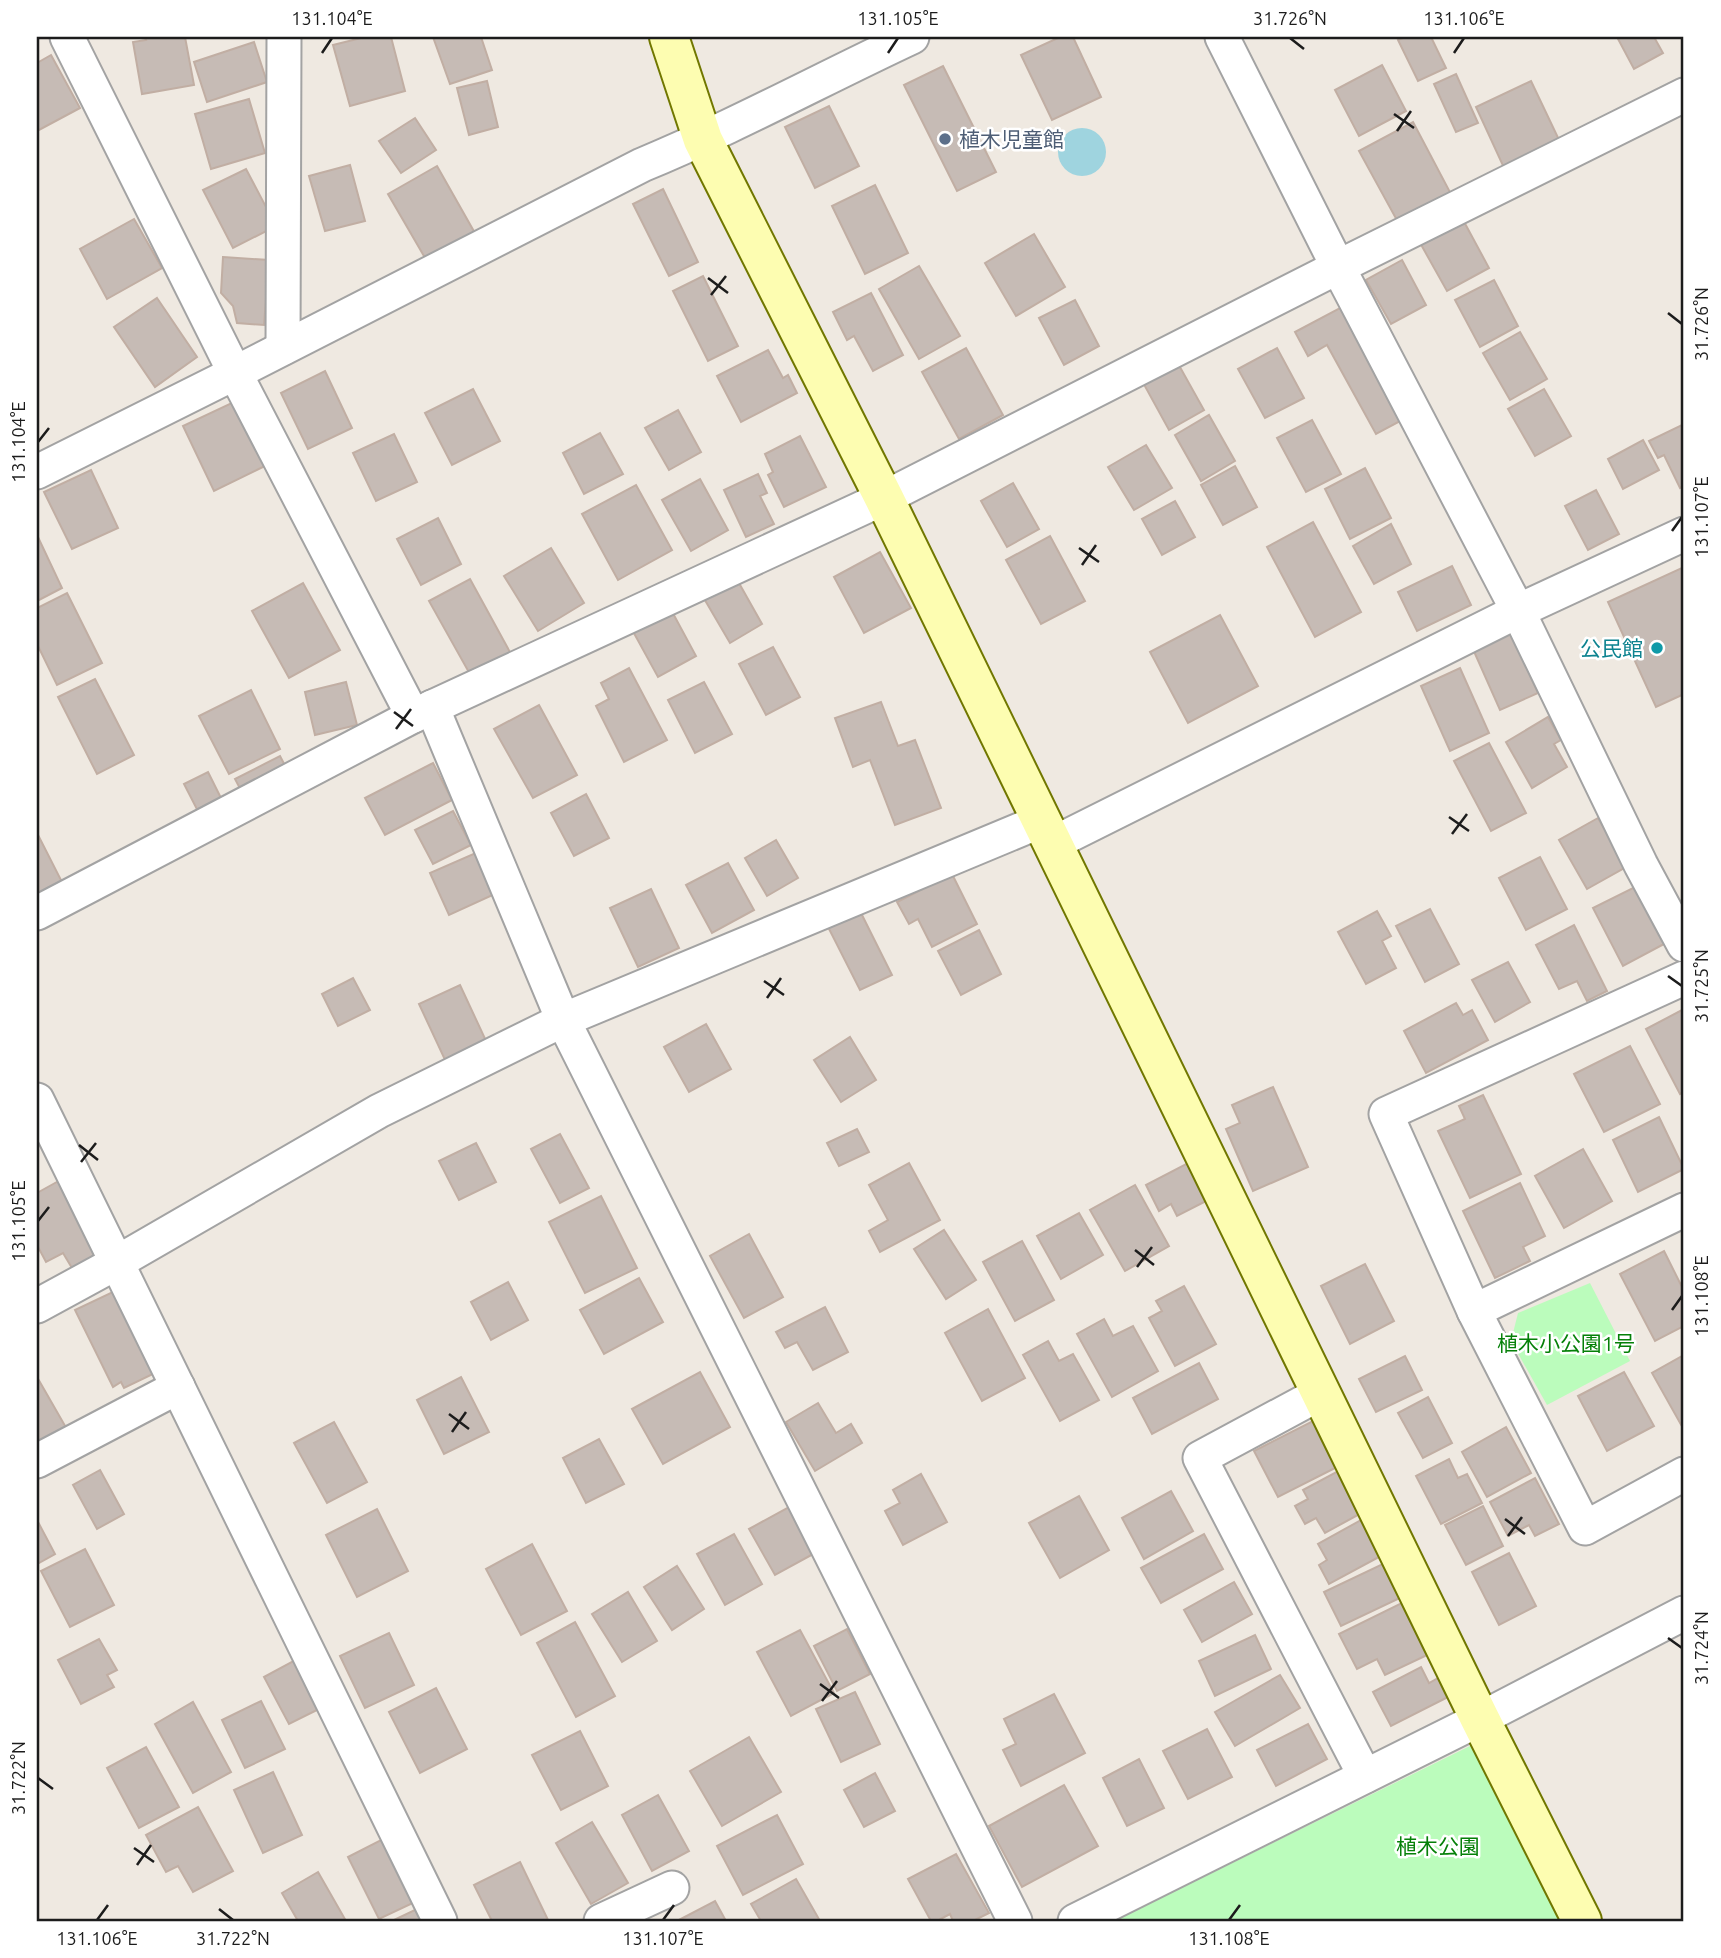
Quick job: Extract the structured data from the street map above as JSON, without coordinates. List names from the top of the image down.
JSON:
{
  "parks": ["植木小公園1号", "植木公園"],
  "places": ["植木児童館", "公民館"],
  "coordinates": [
    "131.104°E",
    "131.105°E",
    "31.726°N",
    "131.106°E",
    "131.107°E",
    "31.725°N",
    "131.108°E",
    "31.724°N",
    "31.722°N"
  ]
}
